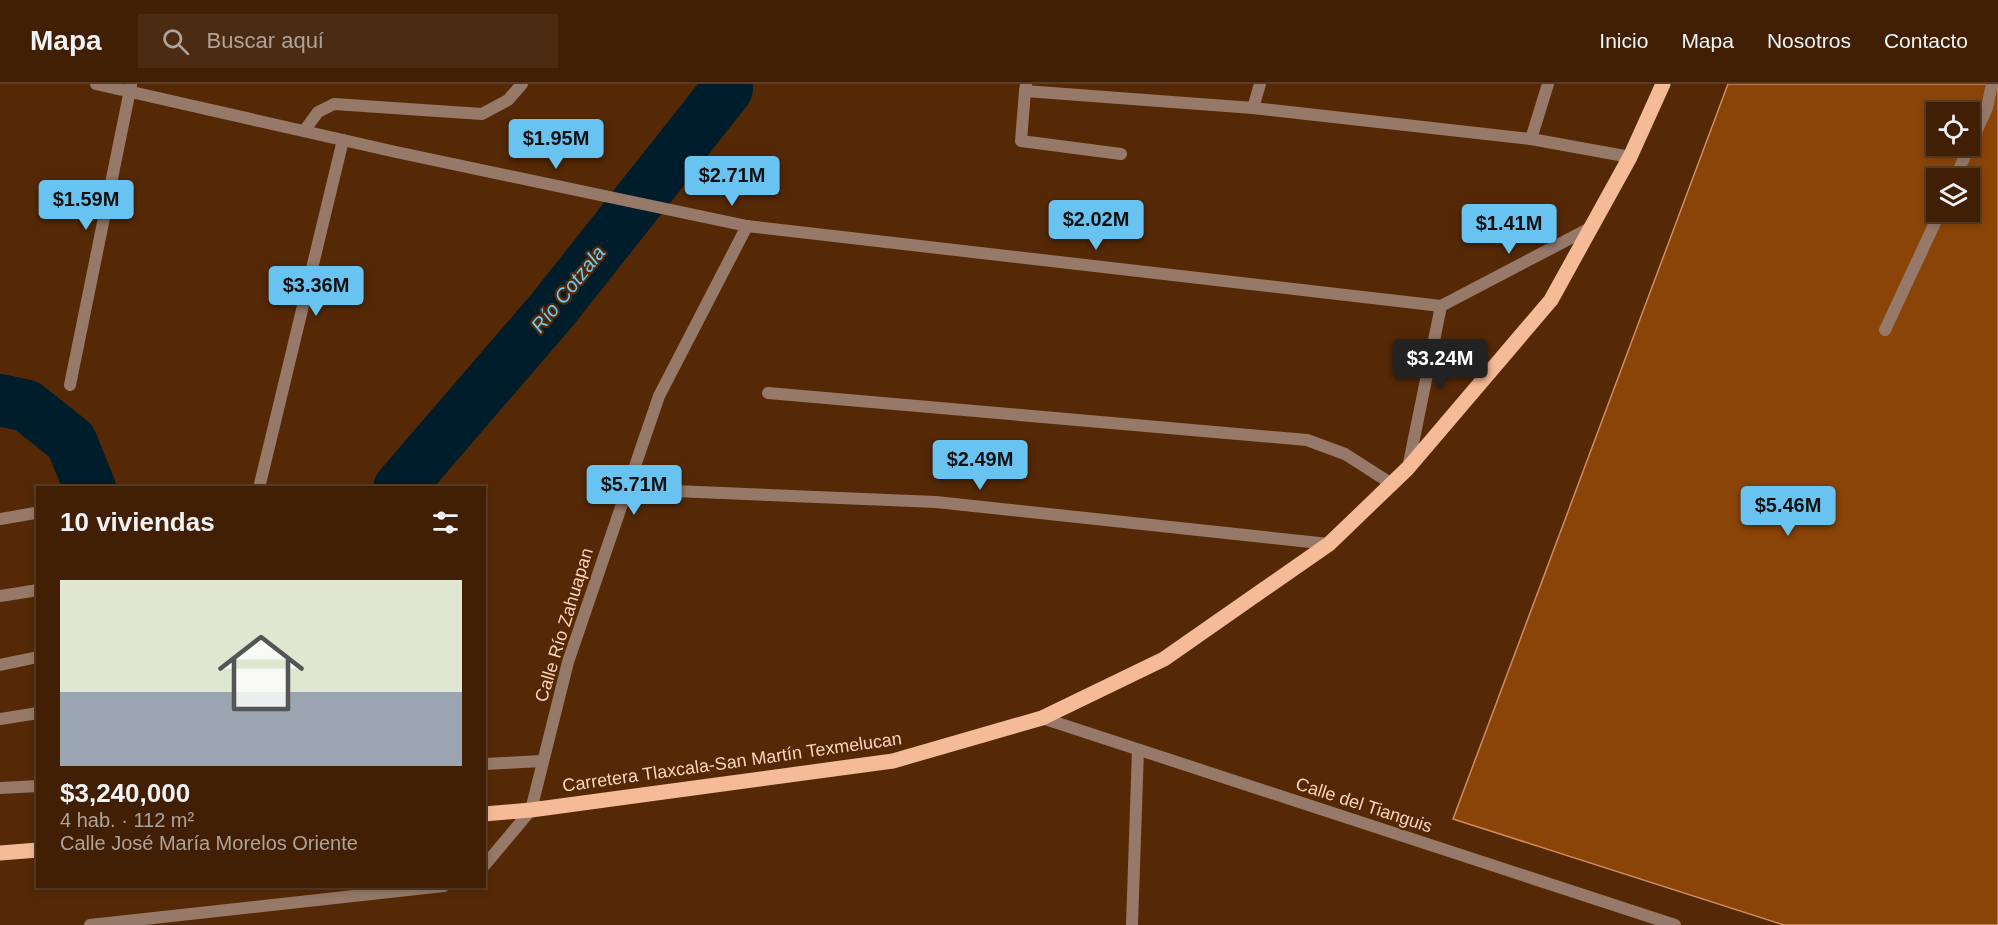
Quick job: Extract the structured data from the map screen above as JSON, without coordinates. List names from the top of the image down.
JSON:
{
  "streets": {
    "main road": ["Carretera Tlaxcala-San Martín Texmelucan"],
    "street": ["Calle Río Zahuapan", "Calle del Tianguis"]
  },
  "crossings": [
    ["Calle Río Zahuapan", "Carretera Tlaxcala-San Martín Texmelucan"],
    ["Carretera Tlaxcala-San Martín Texmelucan", "Calle del Tianguis"]
  ],
  "water": ["Río Cotzala"],
  "page": {
    "header": "Mapa",
    "search": "Buscar aquí",
    "nav": [
      "Inicio",
      "Mapa",
      "Nosotros",
      "Contacto"
    ],
    "price": [
      "$1.95M",
      "$2.71M",
      "$1.59M",
      "$2.02M",
      "$1.41M",
      "$3.36M",
      "$3.24M",
      "$2.49M",
      "$5.71M",
      "$5.46M"
    ],
    "heading": "10 viviendas",
    "list": [
      {
        "name": "$3,240,000",
        "note": "4 hab. · 112 m² · Calle José María Morelos Oriente"
      }
    ]
  }
}
